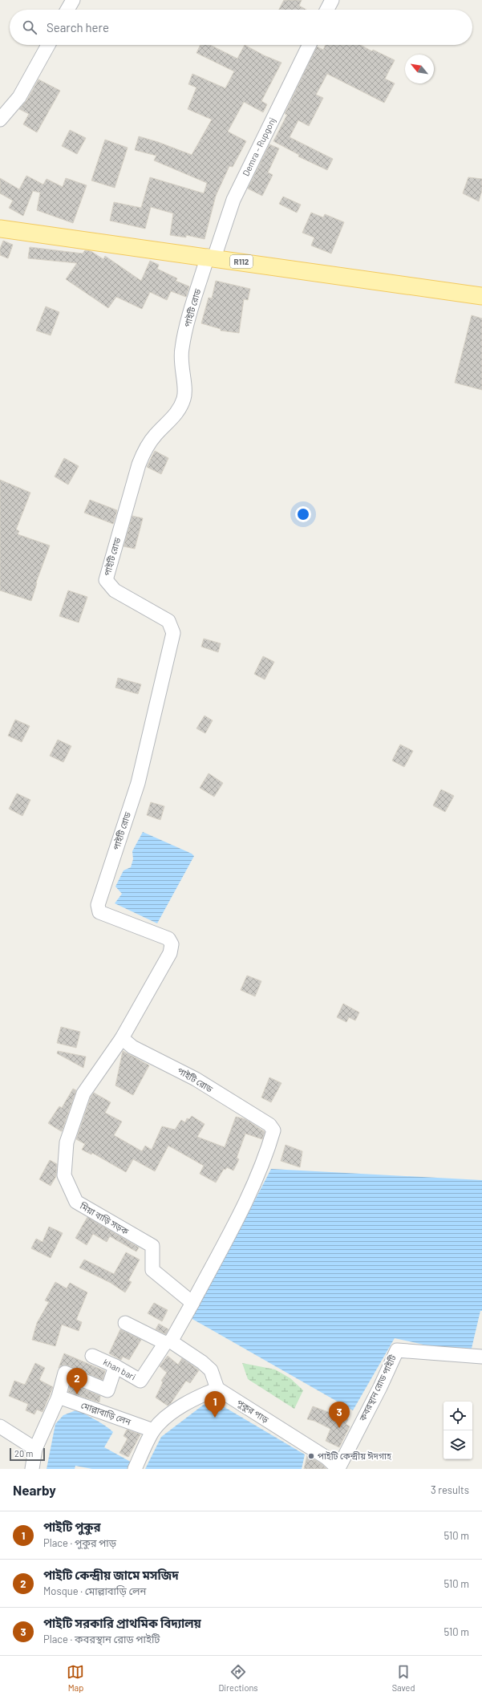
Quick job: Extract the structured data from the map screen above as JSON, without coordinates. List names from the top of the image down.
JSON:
{
  "streets": {
    "main road": ["R112"],
    "street": [
      "Demra - Rupgonj",
      "পাইটি রোড",
      "মিয়া বাড়ি সড়ক",
      "khan bari",
      "কবরস্থান রোড পাইটি",
      "পুকুর পাড়",
      "মোল্লাবাড়ি লেন"
    ]
  },
  "crossings": [
    ["Demra - Rupgonj", "R112"],
    ["Demra - Rupgonj", "পাইটি রোড"],
    ["R112", "পাইটি রোড"],
    ["পাইটি রোড", "মিয়া বাড়ি সড়ক"],
    ["পাইটি রোড", "khan bari"],
    ["কবরস্থান রোড পাইটি", "পুকুর পাড়"]
  ],
  "places": ["পাইটি কেন্দ্রীয় ঈদগাহ"],
  "scale_bar": "20 m",
  "north": "top left",
  "page": {
    "search": "Search here",
    "pins": ["2", "1", "3"],
    "scale": "20 m",
    "heading": ["Nearby", "3 results"],
    "list": [
      {
        "mark": "1",
        "name": "পাইটি পুকুর",
        "note": "Place · পুকুর পাড়",
        "value": "510 m"
      },
      {
        "mark": "2",
        "name": "পাইটি কেন্দ্রীয় জামে মসজিদ",
        "note": "Mosque · মোল্লাবাড়ি লেন",
        "value": "510 m"
      },
      {
        "mark": "3",
        "name": "পাইটি সরকারি প্রাথমিক বিদ্যালয়",
        "note": "Place · কবরস্থান রোড পাইটি",
        "value": "510 m"
      }
    ],
    "nav": ["Map", "Directions", "Saved"]
  }
}
